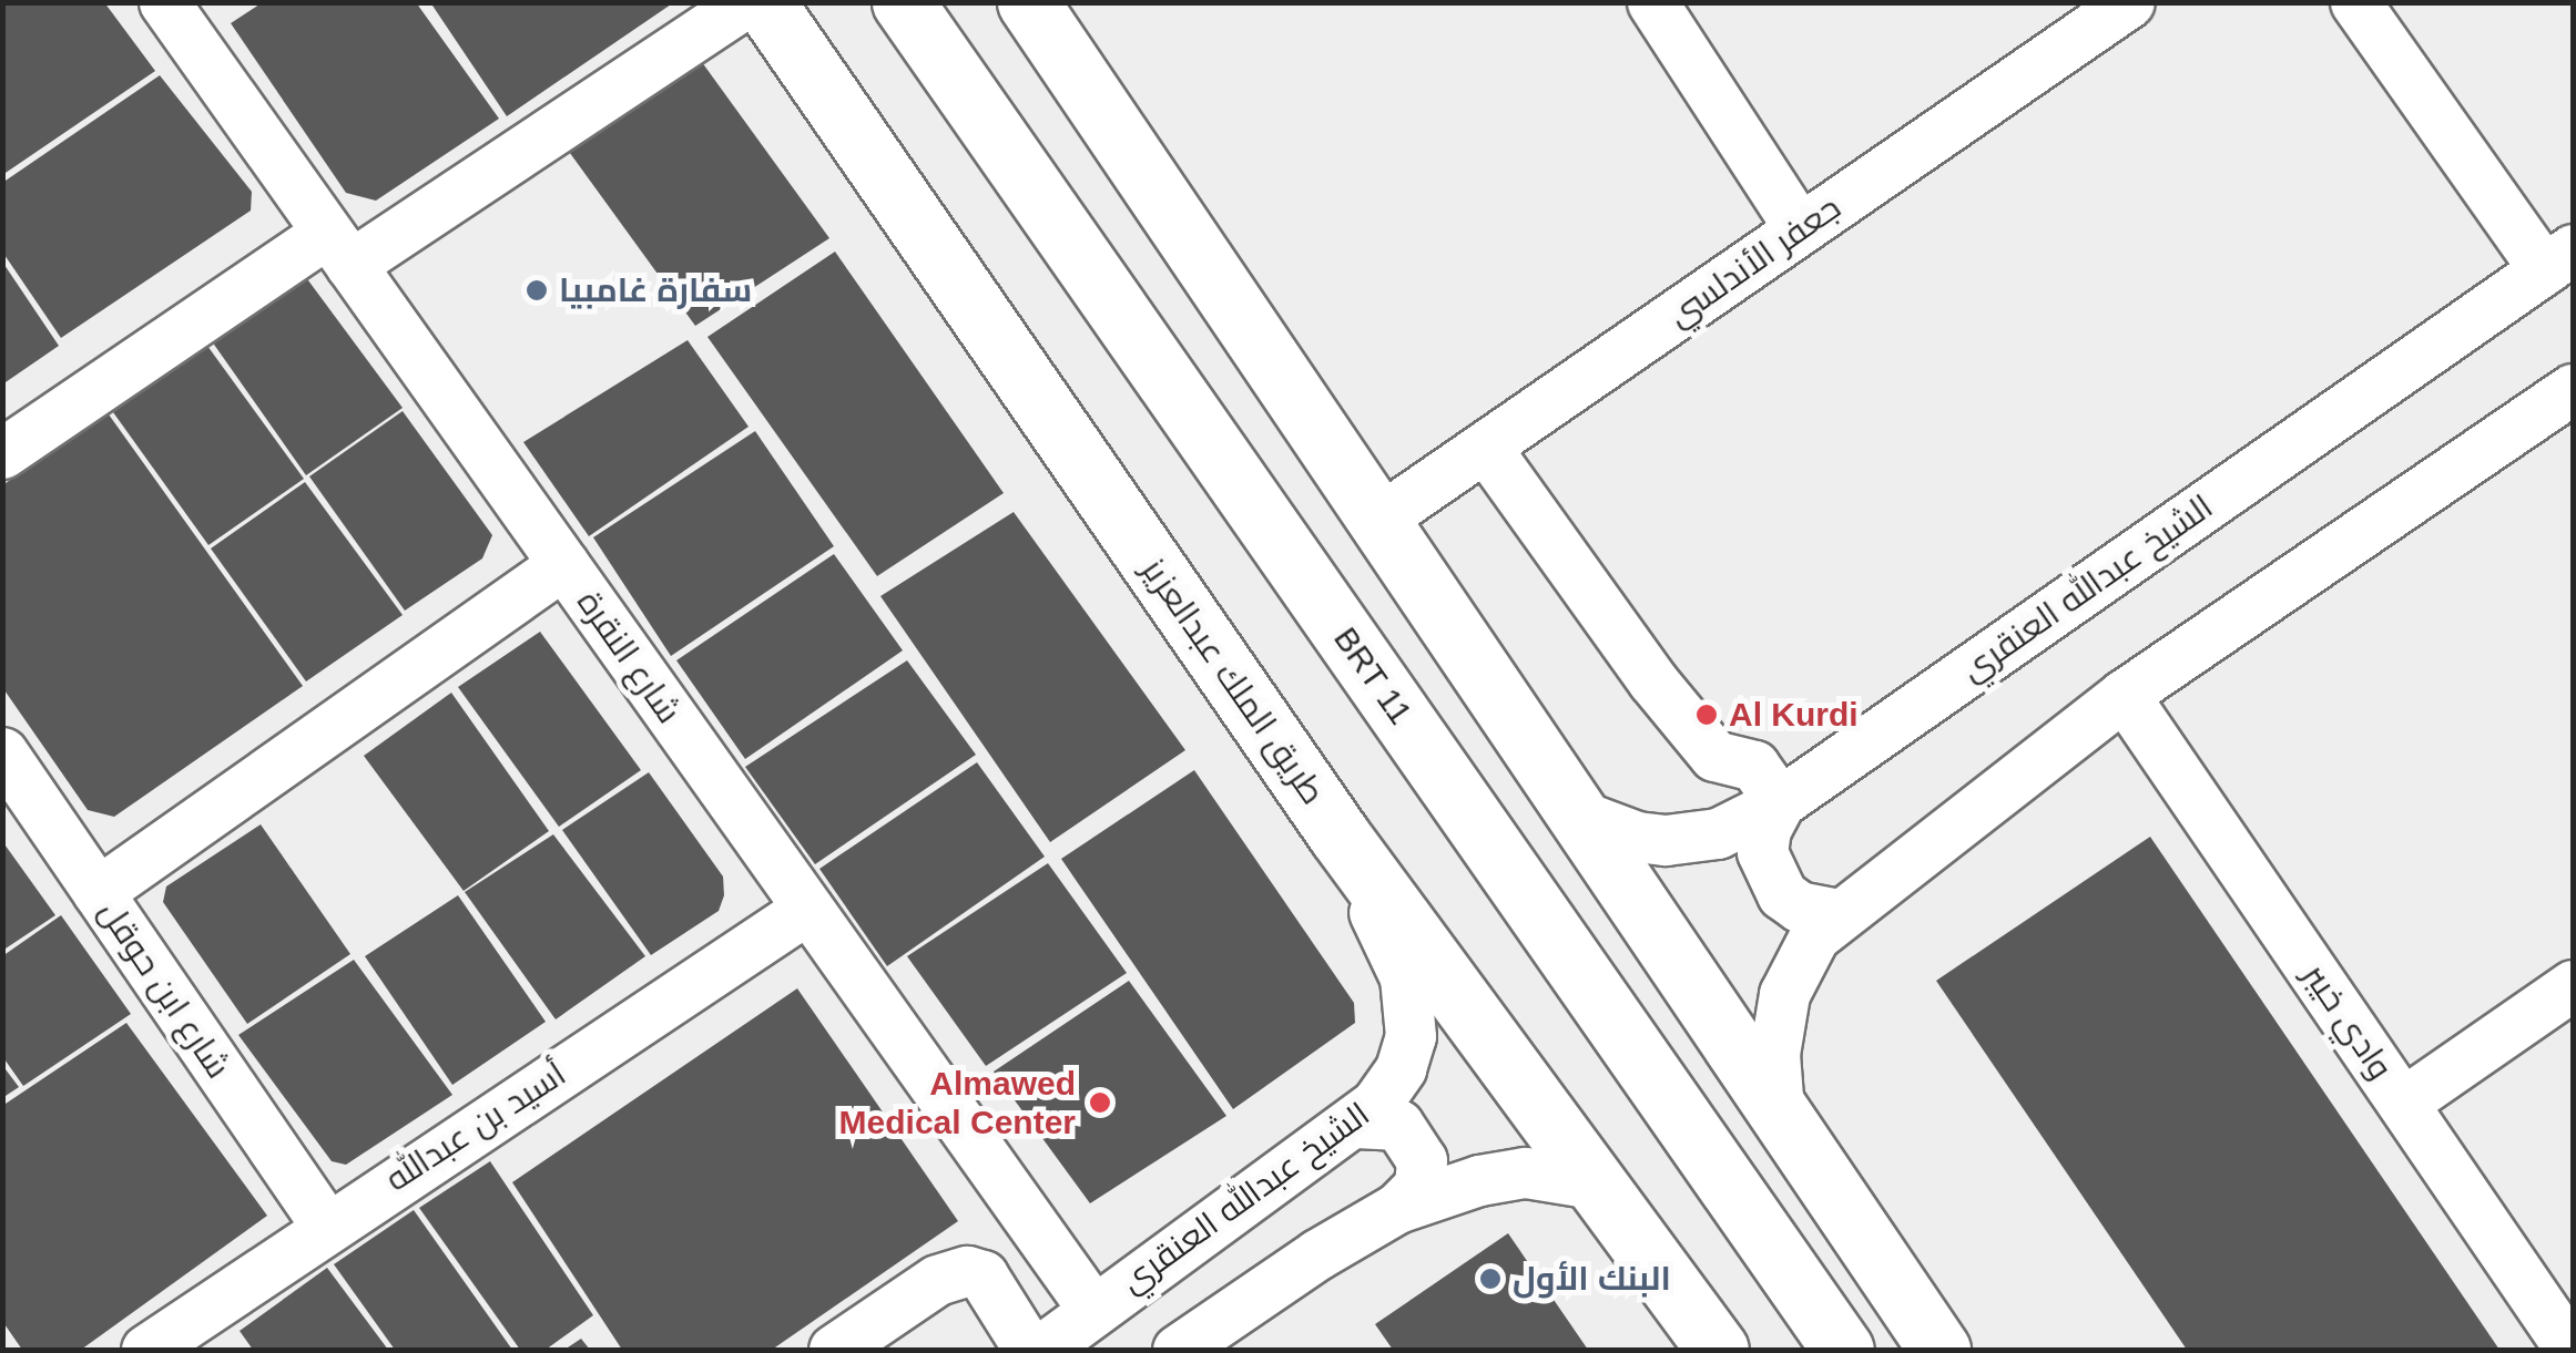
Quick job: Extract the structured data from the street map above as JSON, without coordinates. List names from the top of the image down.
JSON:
{
  "streets": {
    "main road": ["BRT 11", "طريق الملك عبدالعزيز"],
    "street": [
      "جعفر الأندلسي",
      "الشيخ عبدالله العنقري",
      "شارع النقرة",
      "شارع ابن حوقل",
      "وادي خيبر",
      "أسيد بن عبدالله"
    ]
  },
  "crossings": [
    ["الشيخ عبدالله العنقري", "شارع النقرة"],
    ["الشيخ عبدالله العنقري", "طريق الملك عبدالعزيز"],
    ["شارع النقرة", "أسيد بن عبدالله"],
    ["شارع ابن حوقل", "أسيد بن عبدالله"]
  ],
  "places": [
    "سفارة غامبيا",
    "Al Kurdi",
    "Almawed Medical Center",
    "البنك الأول"
  ]
}
